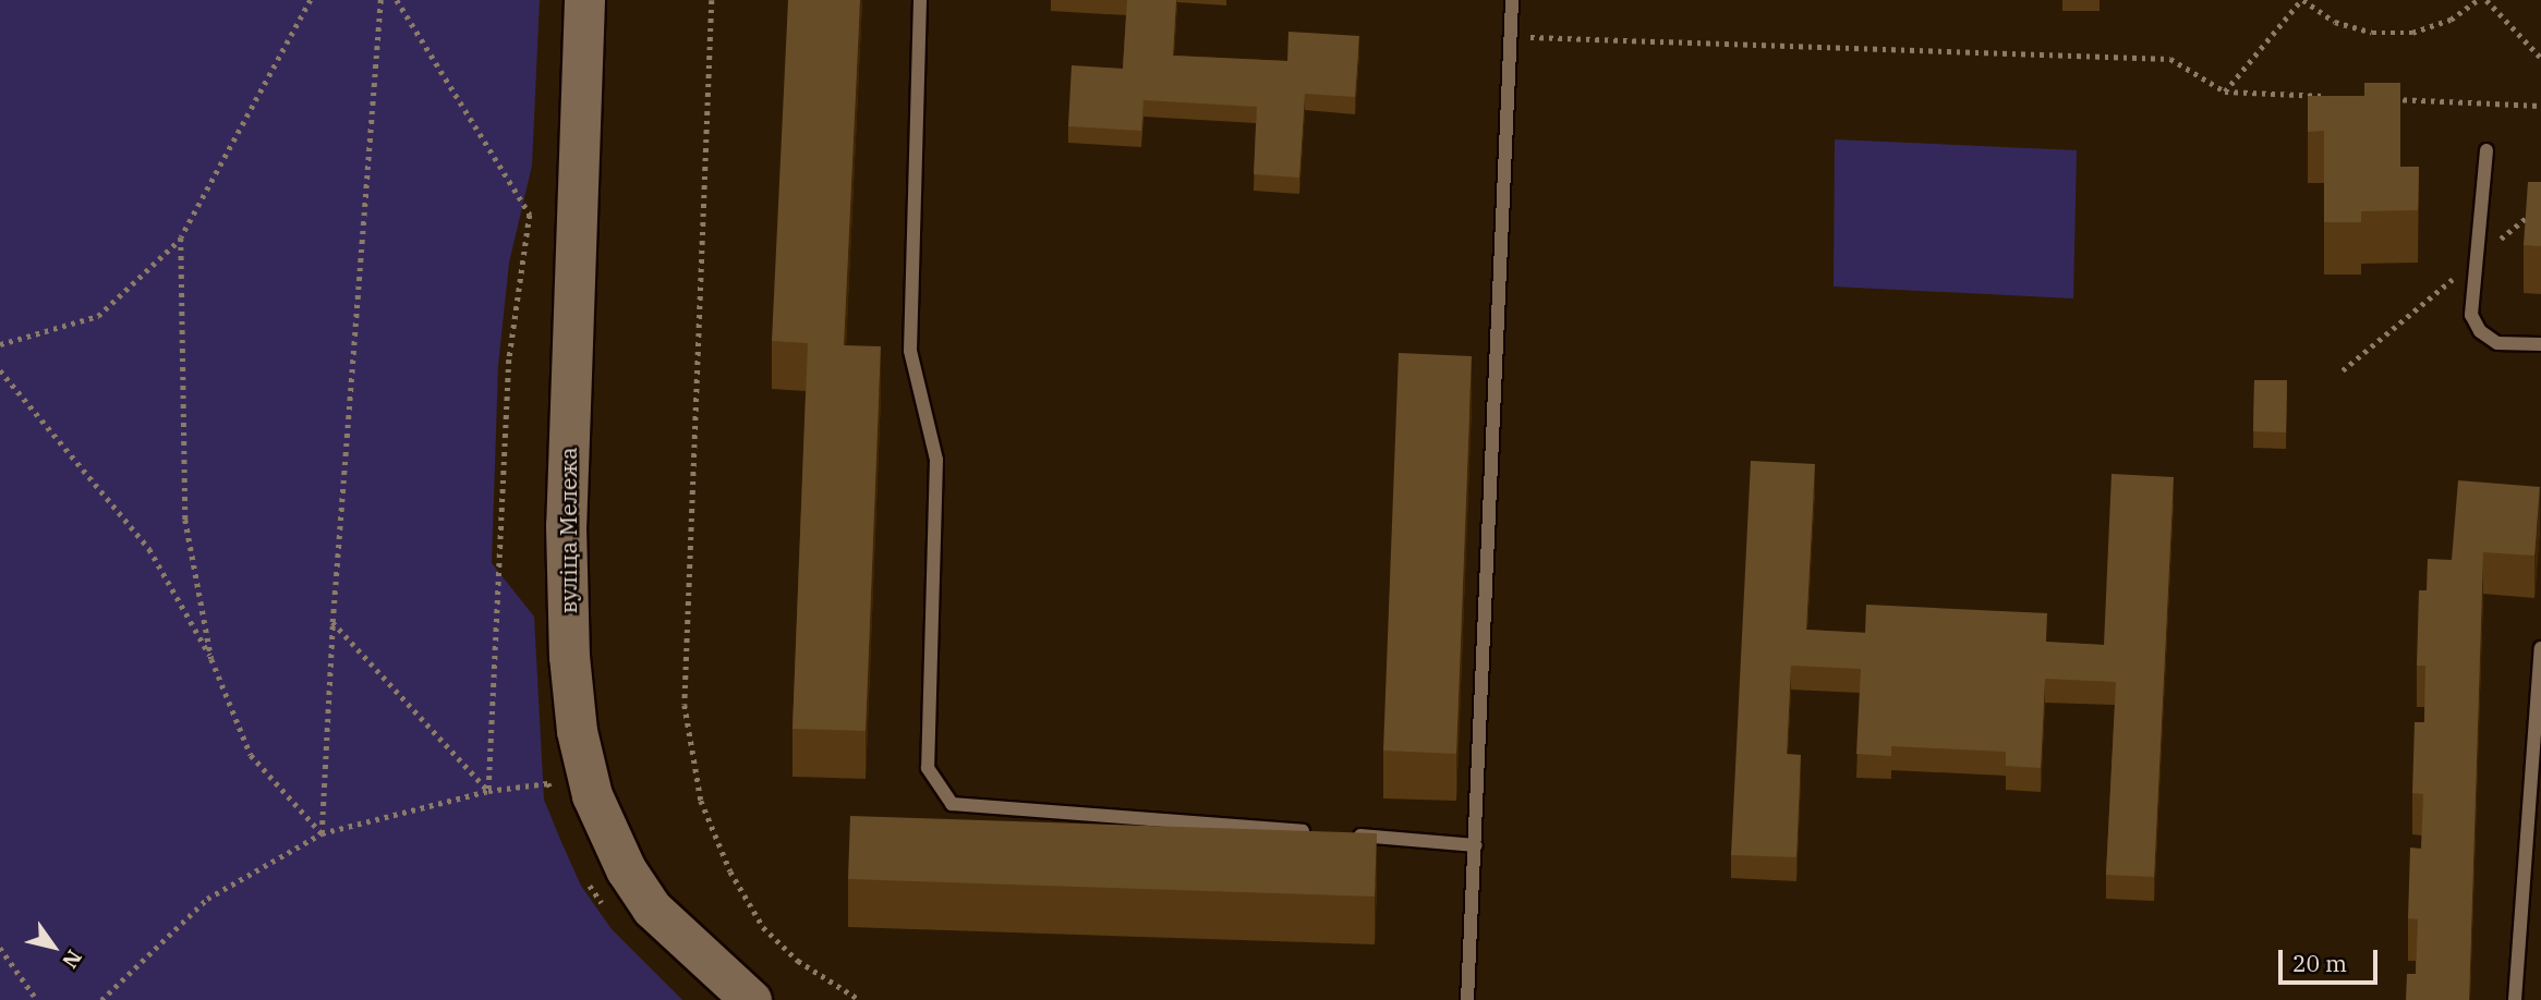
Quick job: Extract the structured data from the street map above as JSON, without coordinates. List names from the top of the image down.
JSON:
{
  "streets": {
    "main road": ["вуліца Мележа"]
  },
  "scale_bar": "20 m",
  "north": "bottom right"
}
